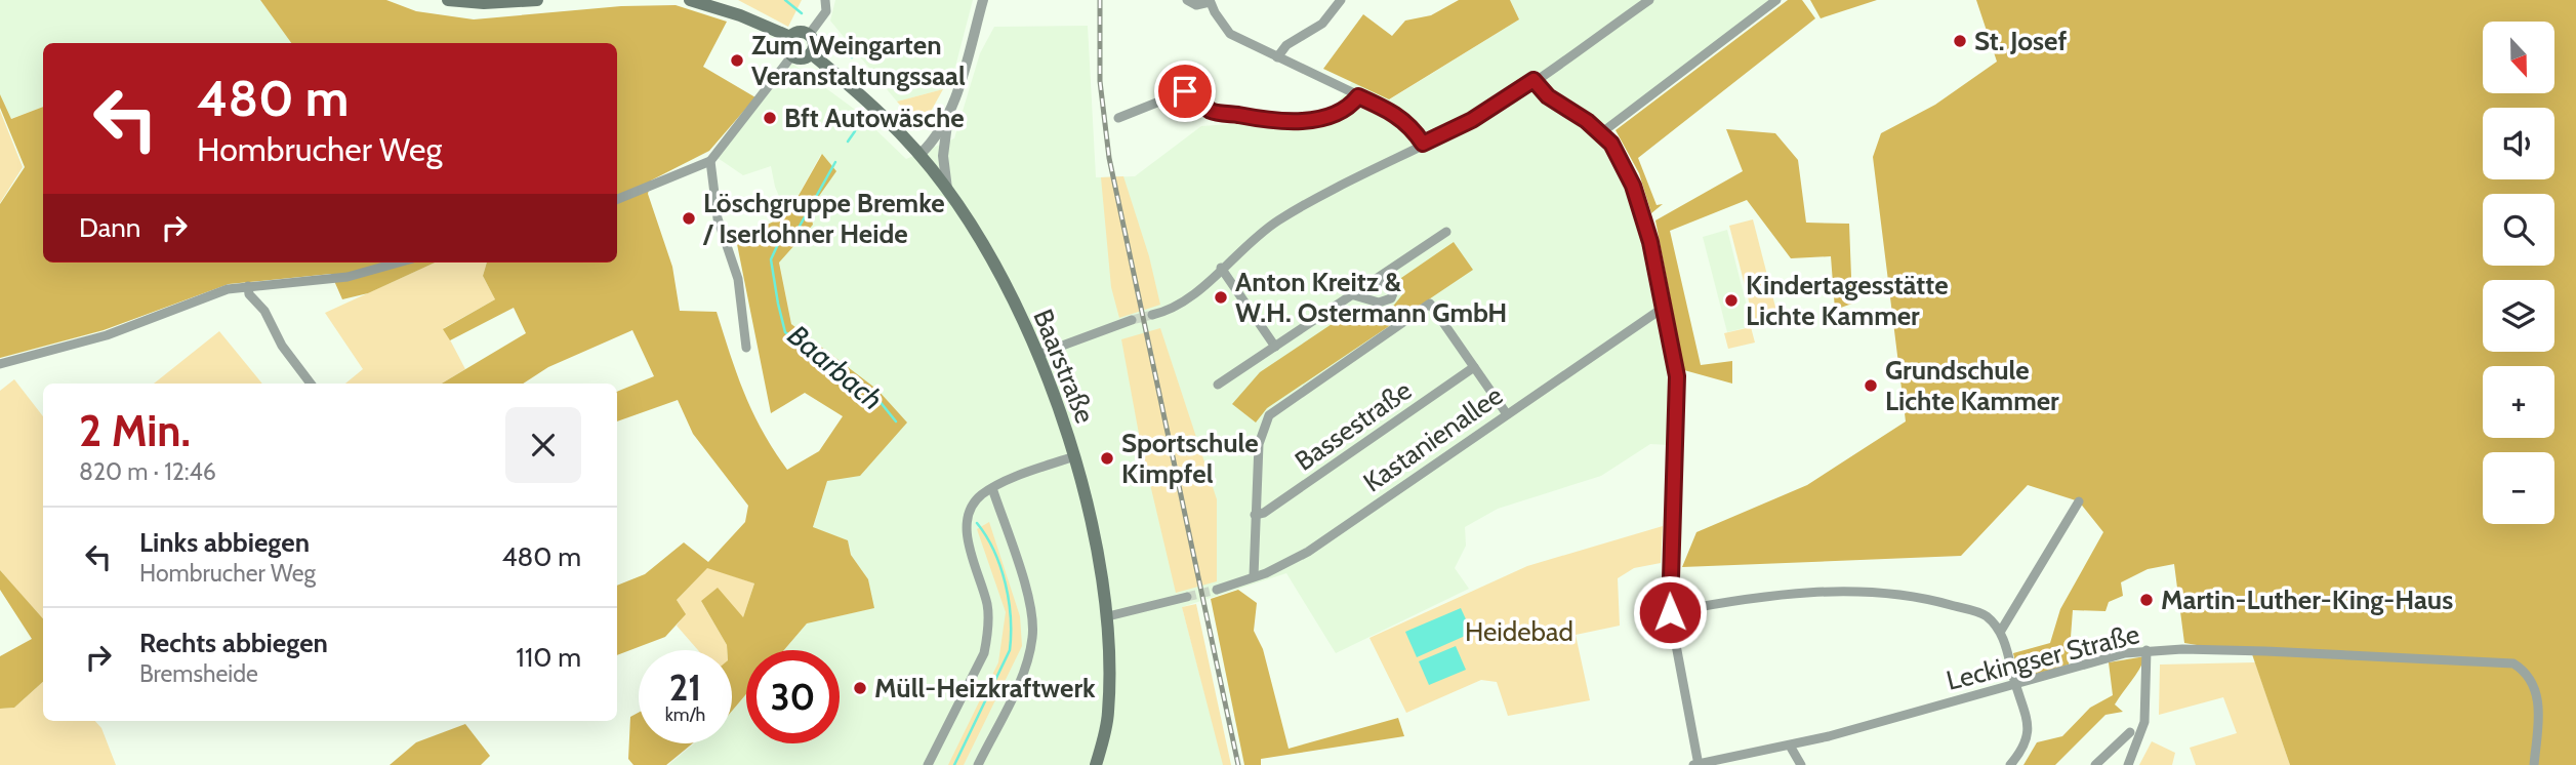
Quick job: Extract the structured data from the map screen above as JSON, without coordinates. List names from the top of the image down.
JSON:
{
  "streets": {
    "main road": ["Baarstraße"],
    "street": ["Bassestraße", "Kastanienallee", "Leckingser Straße"]
  },
  "water": ["Baarbach"],
  "parks": ["Heidebad"],
  "places": [
    "St. Josef",
    "Zum Weingarten Veranstaltungssaal",
    "Bft Autowäsche",
    "Löschgruppe Bremke / Iserlohner Heide",
    "Anton Kreitz & W.H. Ostermann GmbH",
    "Kindertagesstätte Lichte Kammer",
    "Grundschule Lichte Kammer",
    "Sportschule Kimpfel",
    "Martin-Luther-King-Haus",
    "Müll-Heizkraftwerk"
  ],
  "north": "bottom",
  "page": {
    "map_buttons": ["+", "−"],
    "turn": ["480 m", "Hombrucher Weg"],
    "then": "Dann",
    "heading": ["2 Min.", "820 m · 12:46"],
    "list": [
      {
        "name": "Links abbiegen",
        "note": "Hombrucher Weg",
        "value": "480 m"
      },
      {
        "name": "Rechts abbiegen",
        "note": "Bremsheide",
        "value": "110 m"
      }
    ],
    "speed": "21 km/h",
    "limit": "30"
  }
}
